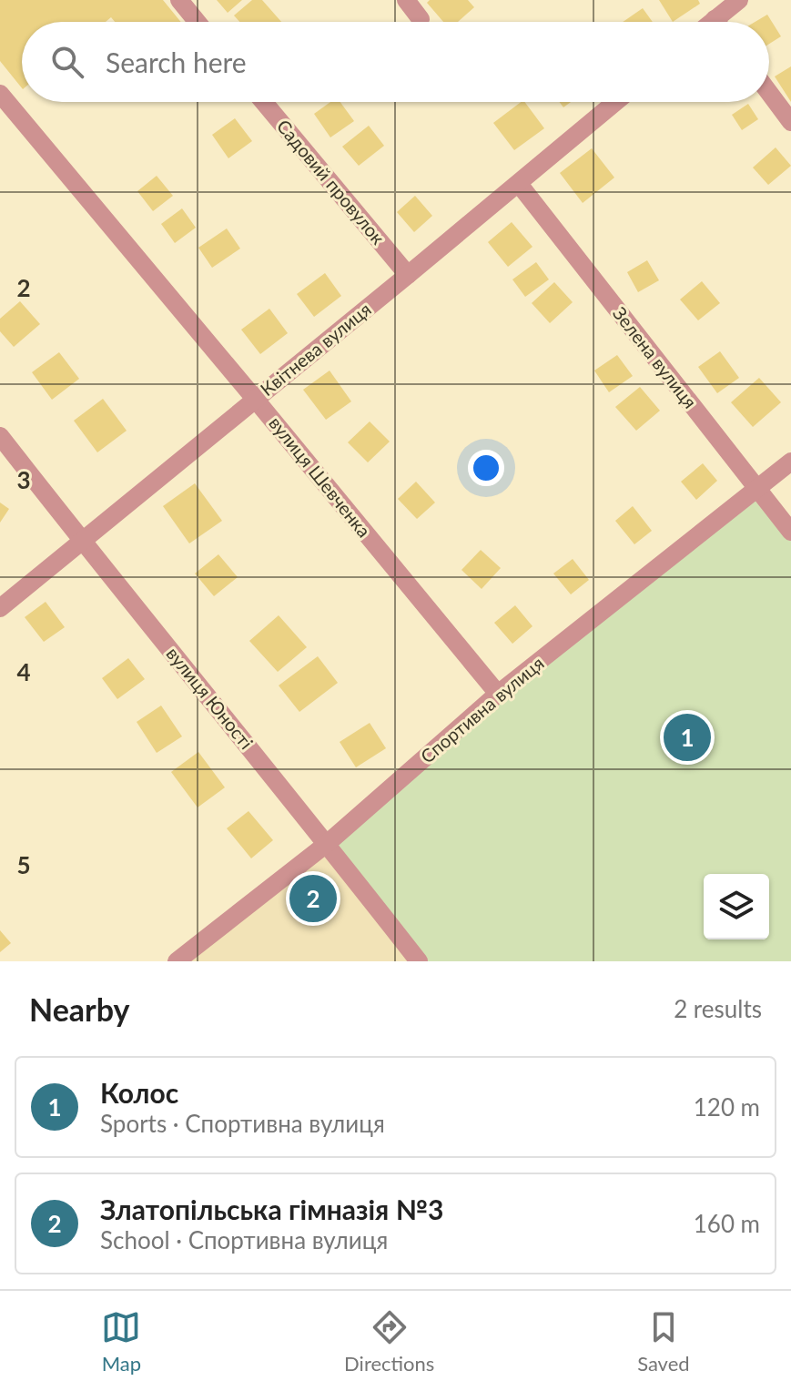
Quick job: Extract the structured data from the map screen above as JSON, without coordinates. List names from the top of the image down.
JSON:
{
  "streets": {
    "street": [
      "Садовий провулок",
      "Квітнева вулиця",
      "Зелена вулиця",
      "вулиця Шевченка",
      "вулиця Юності",
      "Спортивна вулиця"
    ]
  },
  "crossings": [
    ["Садовий провулок", "Квітнева вулиця"],
    ["Квітнева вулиця", "Зелена вулиця"],
    ["Квітнева вулиця", "вулиця Шевченка"],
    ["Квітнева вулиця", "вулиця Юності"],
    ["Зелена вулиця", "Спортивна вулиця"],
    ["вулиця Шевченка", "Спортивна вулиця"],
    ["вулиця Юності", "Спортивна вулиця"]
  ],
  "page": {
    "search": "Search here",
    "pins": ["1", "2"],
    "heading": ["Nearby", "2 results"],
    "list": [
      {
        "mark": "1",
        "name": "Колос",
        "note": "Sports · Спортивна вулиця",
        "value": "120 m"
      },
      {
        "mark": "2",
        "name": "Златопільська гімназія №3",
        "note": "School · Спортивна вулиця",
        "value": "160 m"
      }
    ],
    "nav": ["Map", "Directions", "Saved"]
  },
  "grid": {
    "rows": [
      "2",
      "3",
      "4",
      "5"
    ]
  }
}
